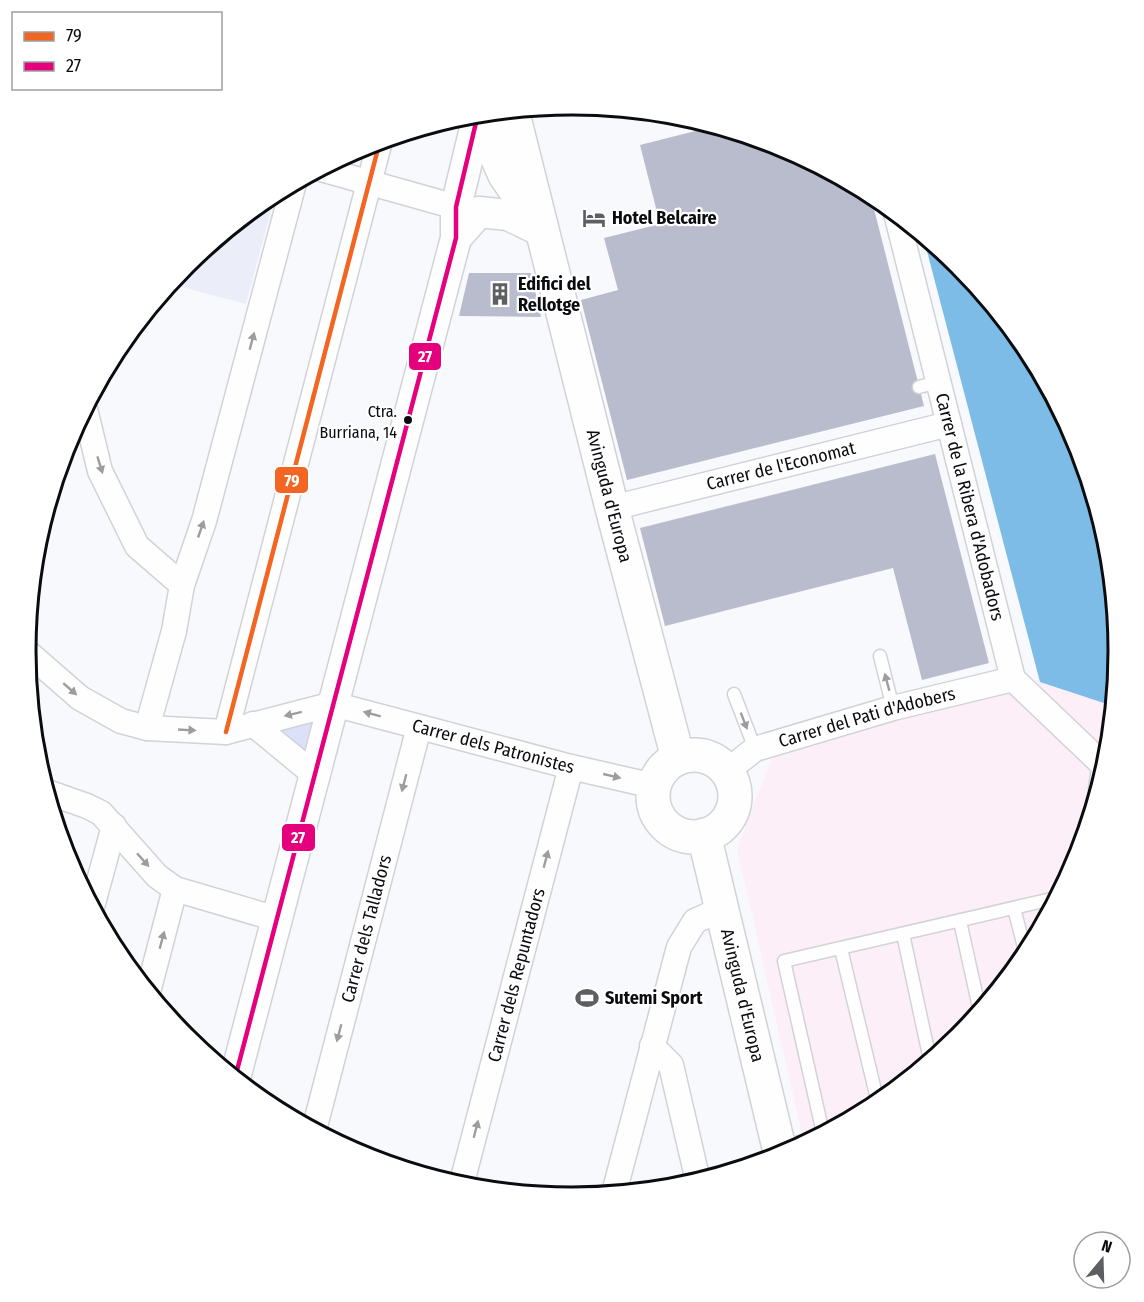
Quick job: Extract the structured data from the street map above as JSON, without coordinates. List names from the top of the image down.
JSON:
{
  "streets": {
    "main road": ["Avinguda d'Europa"],
    "street": [
      "Carrer de l'Economat",
      "Carrer de la Ribera d'Adobadors",
      "Carrer del Pati d'Adobers",
      "Carrer dels Patronistes",
      "Carrer dels Talladors",
      "Carrer dels Repuntadors"
    ]
  },
  "crossings": [
    ["Carrer de l'Economat", "Avinguda d'Europa"],
    ["Carrer de l'Economat", "Carrer de la Ribera d'Adobadors"],
    ["Avinguda d'Europa", "Carrer del Pati d'Adobers"],
    ["Avinguda d'Europa", "Carrer dels Patronistes"],
    ["Carrer de la Ribera d'Adobadors", "Carrer del Pati d'Adobers"],
    ["Carrer del Pati d'Adobers", "Carrer dels Patronistes"],
    ["Carrer dels Patronistes", "Carrer dels Talladors"],
    ["Carrer dels Patronistes", "Carrer dels Repuntadors"]
  ],
  "places": {
    "hotel": ["Hotel Belcaire"],
    "building": ["Edifici del Rellotge"],
    "other": ["Ctra. Burriana, 14"],
    "sports": ["Sutemi Sport"]
  },
  "lines": ["transit line 27", "transit line 79"],
  "legend": ["79", "27"],
  "north": "top"
}
